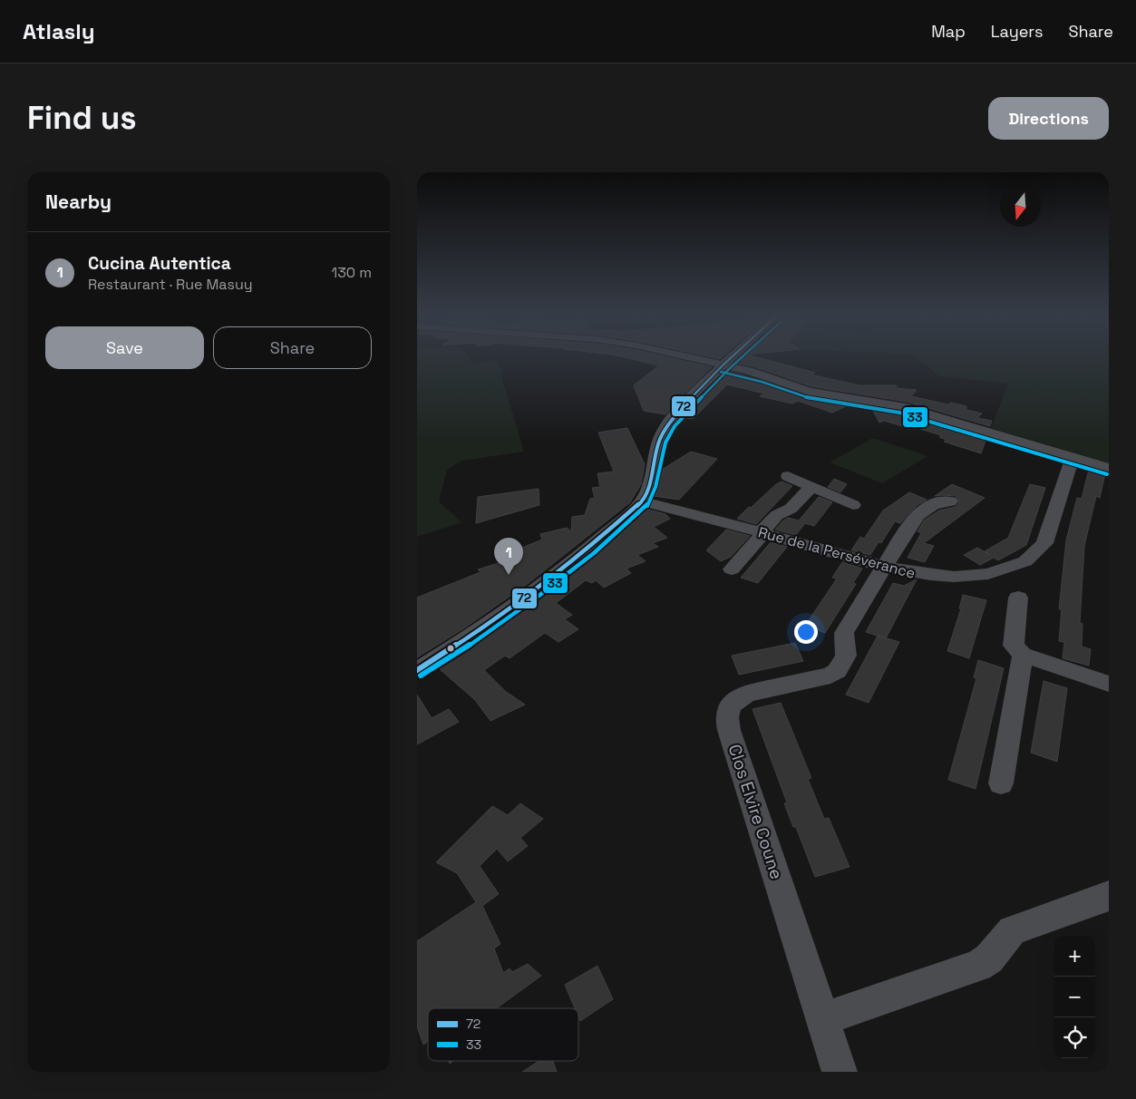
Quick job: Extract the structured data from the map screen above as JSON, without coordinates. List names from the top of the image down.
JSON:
{
  "streets": {
    "street": ["Rue de la Perséverance", "Clos Elvire Coune"]
  },
  "crossings": [
    ["Rue de la Perséverance", "Clos Elvire Coune"]
  ],
  "lines": ["transit line 72", "transit line 33"],
  "legend": ["72", "33"],
  "north": "bottom",
  "page": {
    "header": "Atlasly",
    "nav": ["Map", "Layers", "Share"],
    "buttons": [
      "Directions",
      ["Save", "Share"]
    ],
    "title": "Find us",
    "heading": "Nearby",
    "list": [
      {
        "mark": "1",
        "name": "Cucina Autentica",
        "note": "Restaurant · Rue Masuy",
        "value": "130 m"
      }
    ],
    "pins": "1",
    "map_buttons": ["+", "−"]
  }
}
